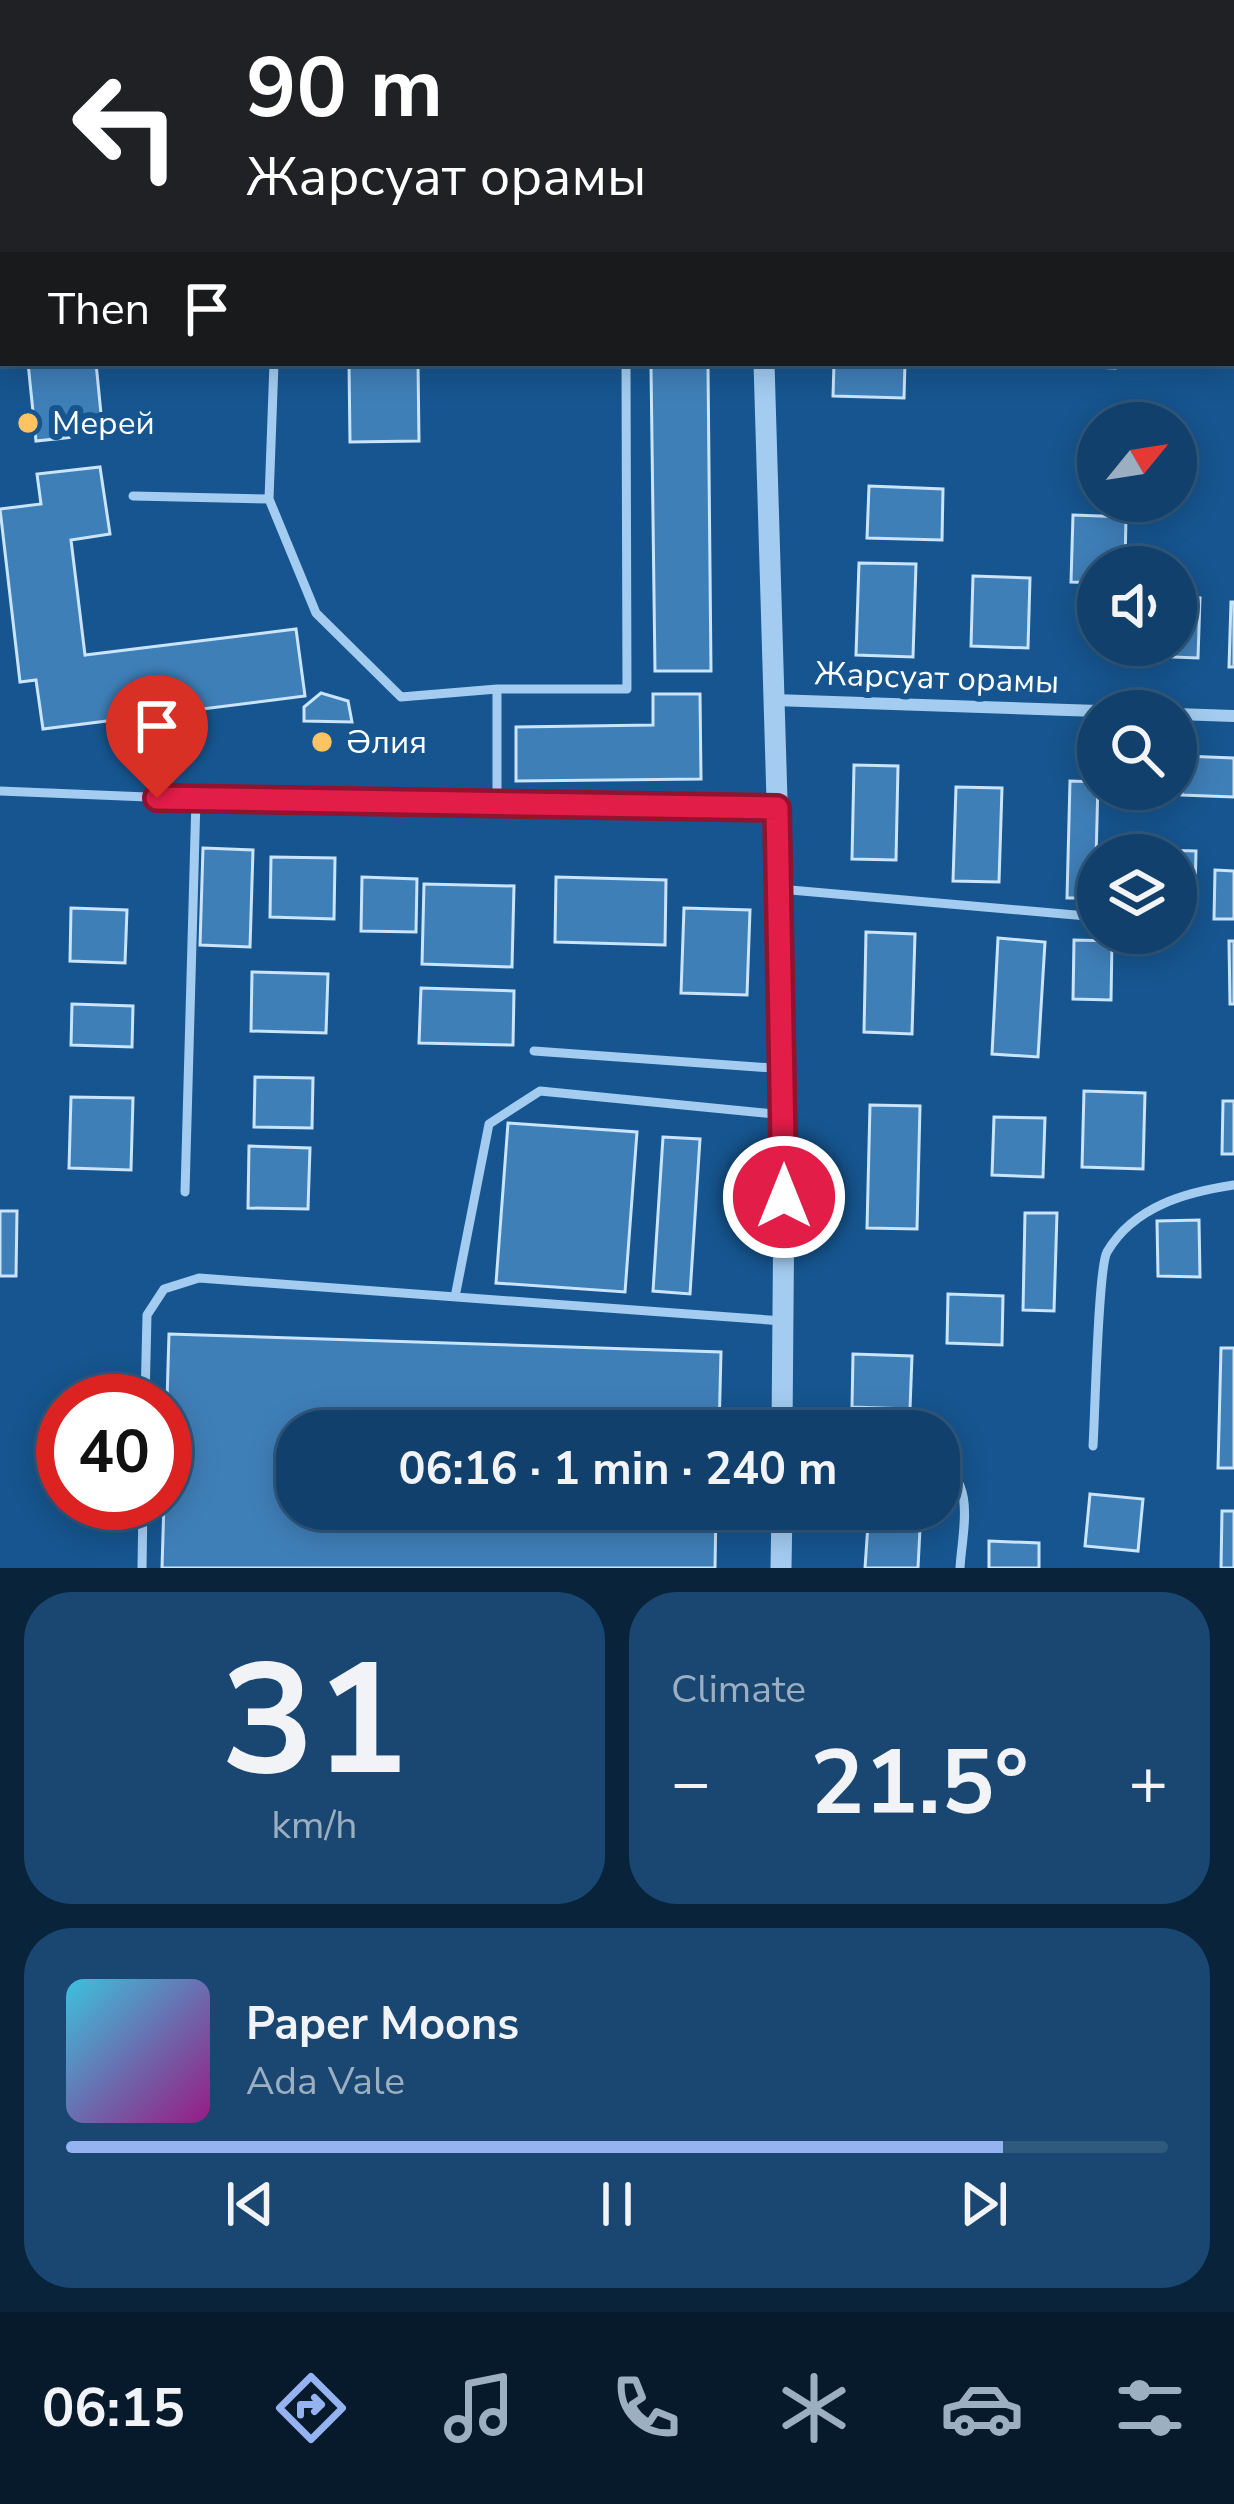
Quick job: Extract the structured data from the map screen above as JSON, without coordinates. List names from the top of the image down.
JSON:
{
  "streets": {
    "street": ["Жарсуат орамы"]
  },
  "places": ["Мерей", "Әлия"],
  "north": "top right",
  "page": {
    "turn": ["90 m", "Жарсуат орамы"],
    "then": "Then",
    "limit": "40",
    "trip": "06:16 · 1 min · 240 m",
    "tile": [
      ["31", "km/h"],
      "Climate"
    ],
    "heat": ["−", "21.5°", "+"],
    "song": ["Paper Moons", "Ada Vale"],
    "tabs": "06:15"
  }
}
